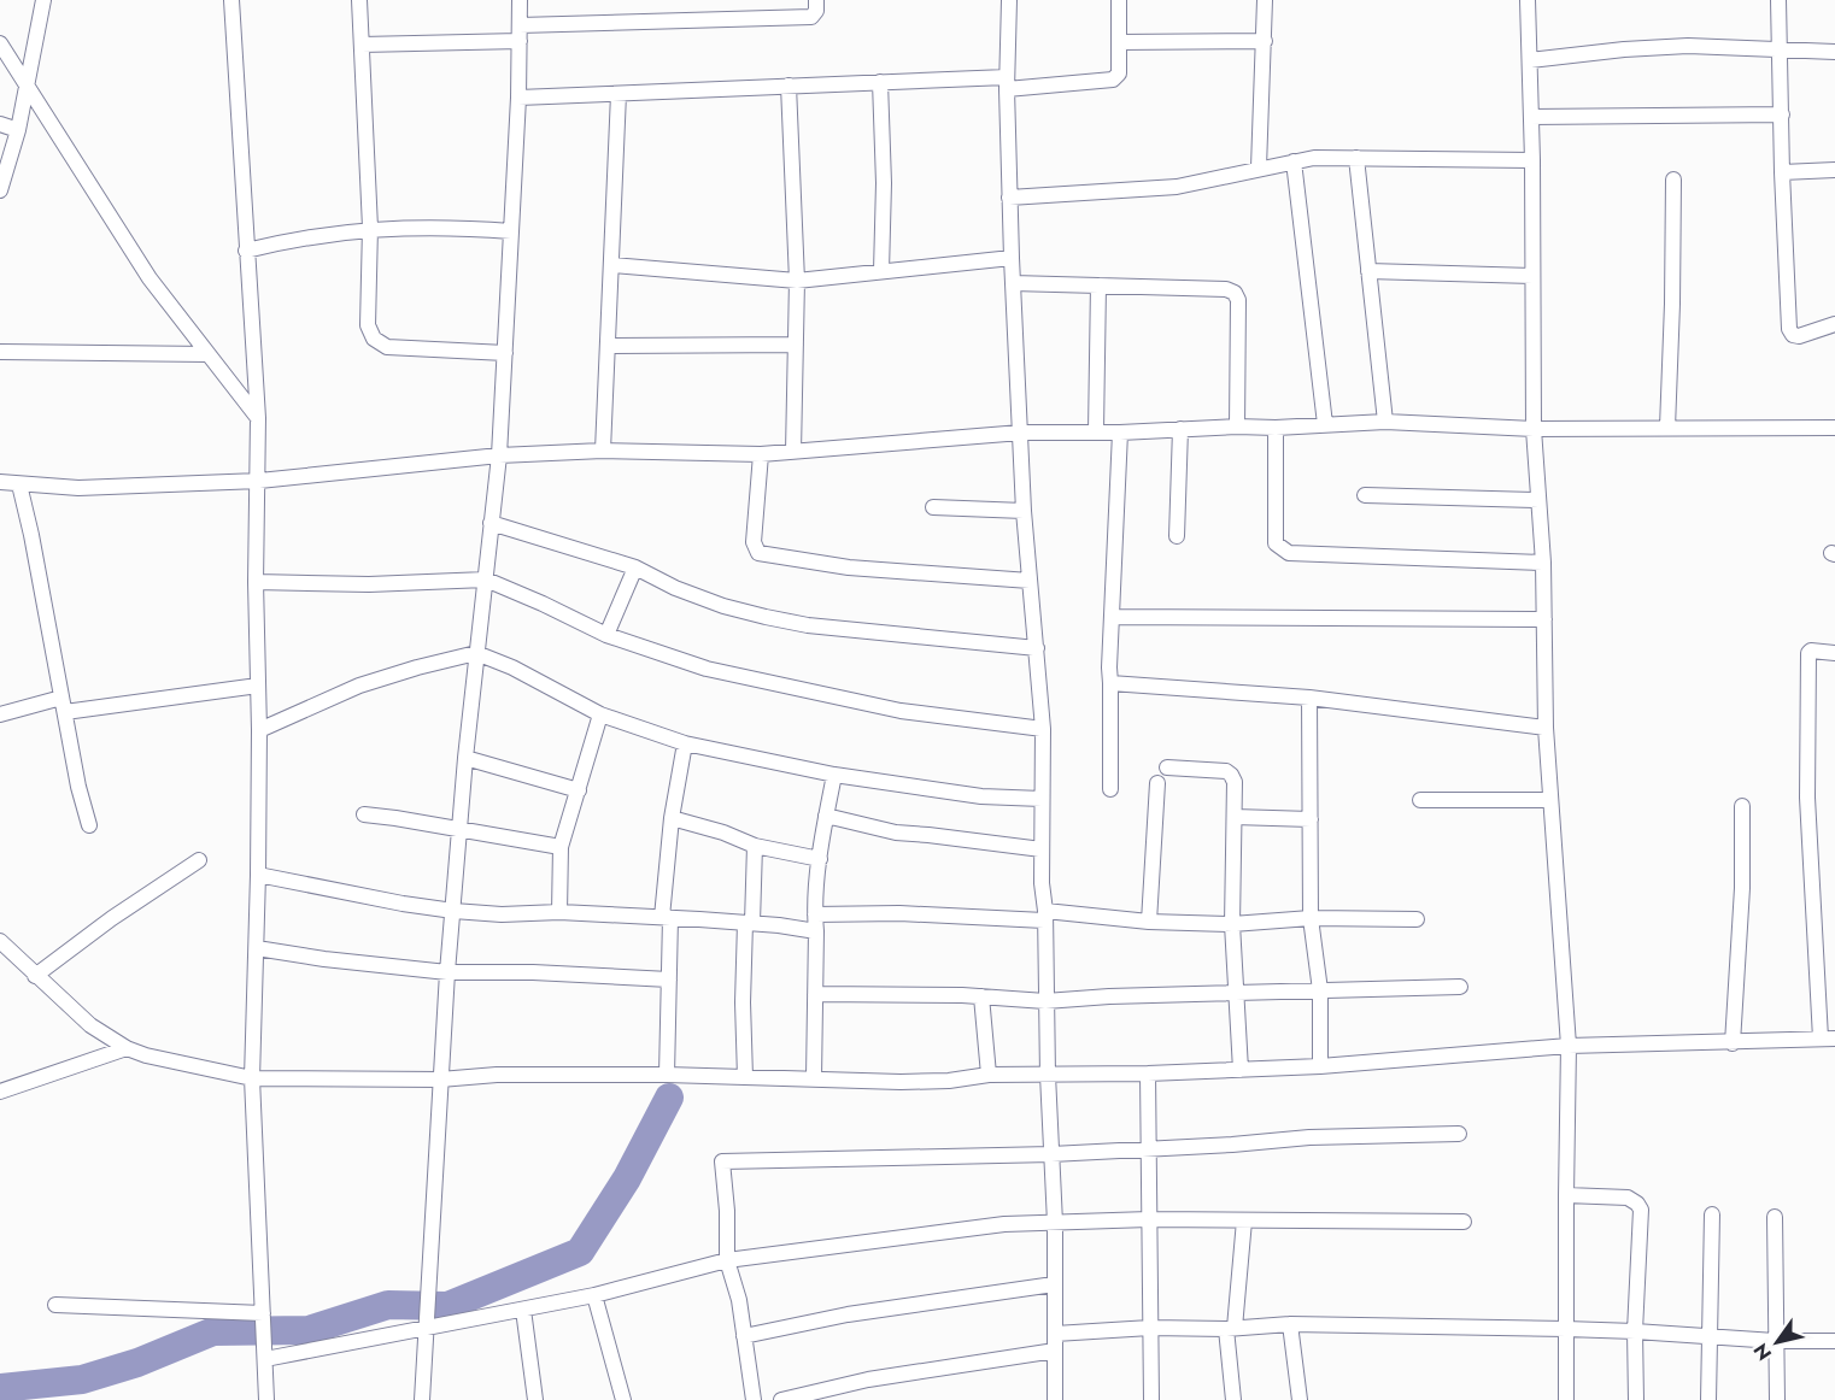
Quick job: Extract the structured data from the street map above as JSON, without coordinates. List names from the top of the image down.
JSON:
{
  "north": "bottom left"
}
